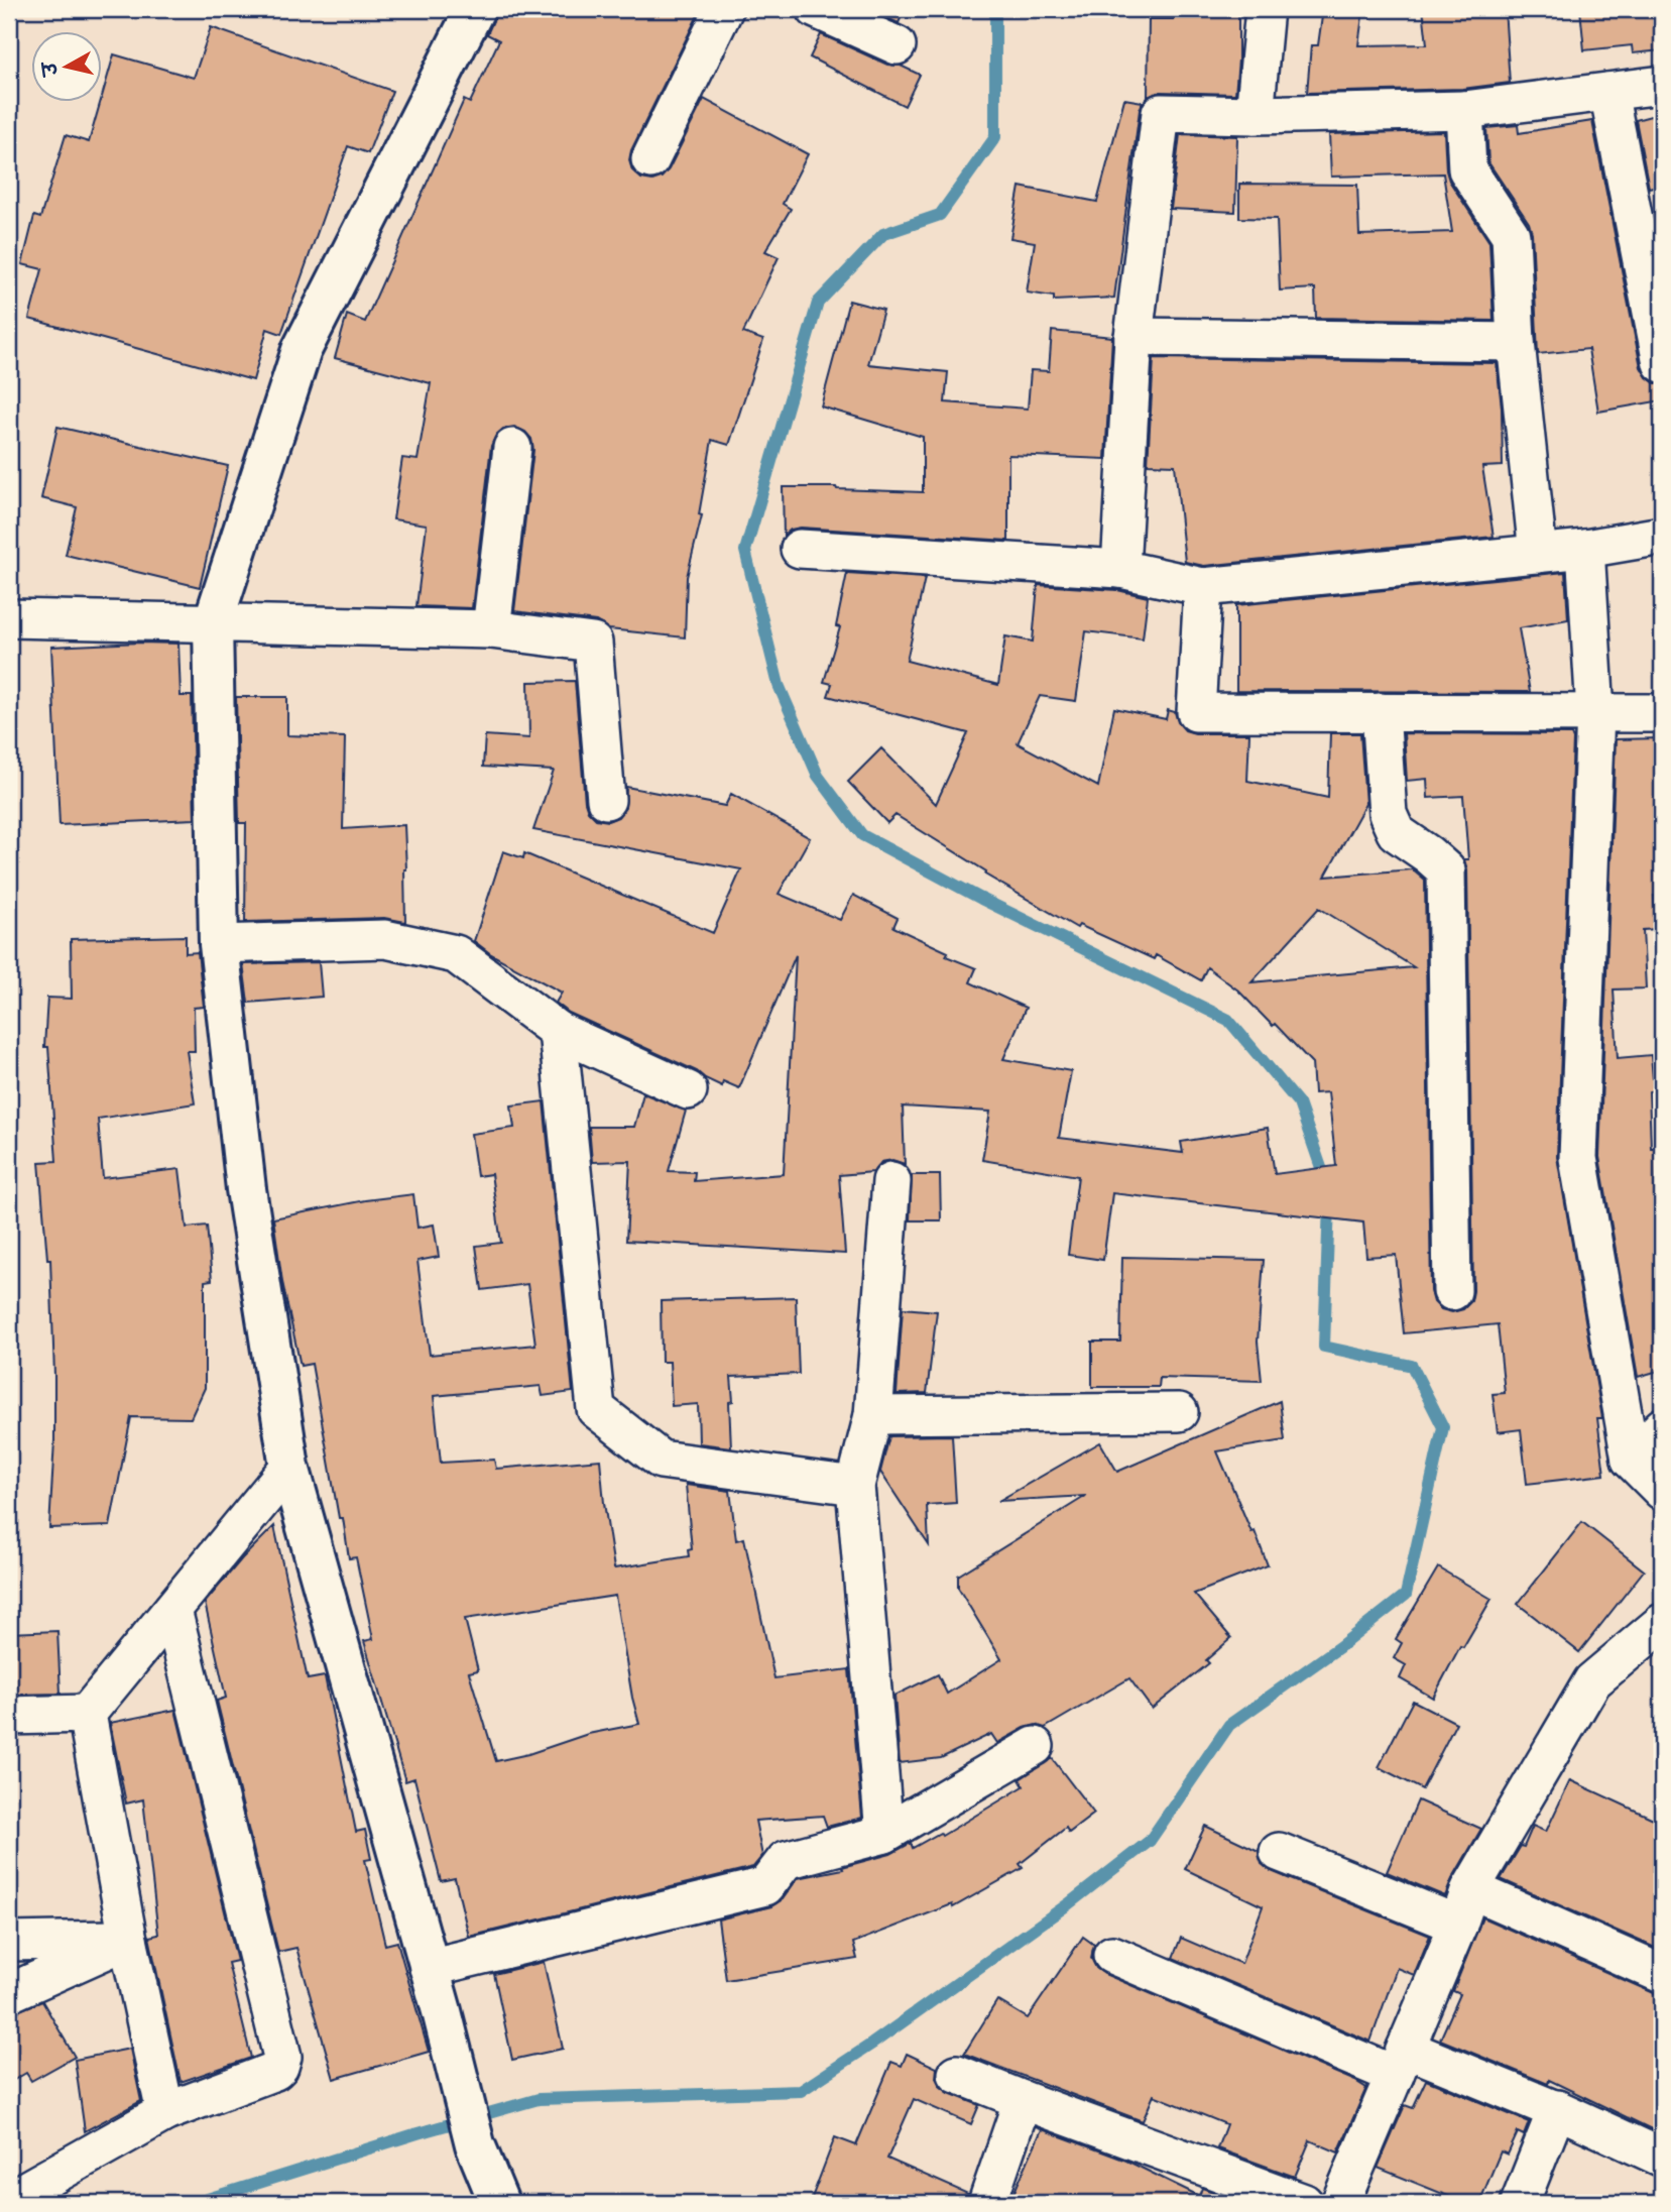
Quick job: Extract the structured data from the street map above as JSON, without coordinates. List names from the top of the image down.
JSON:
{
  "north": "left"
}
